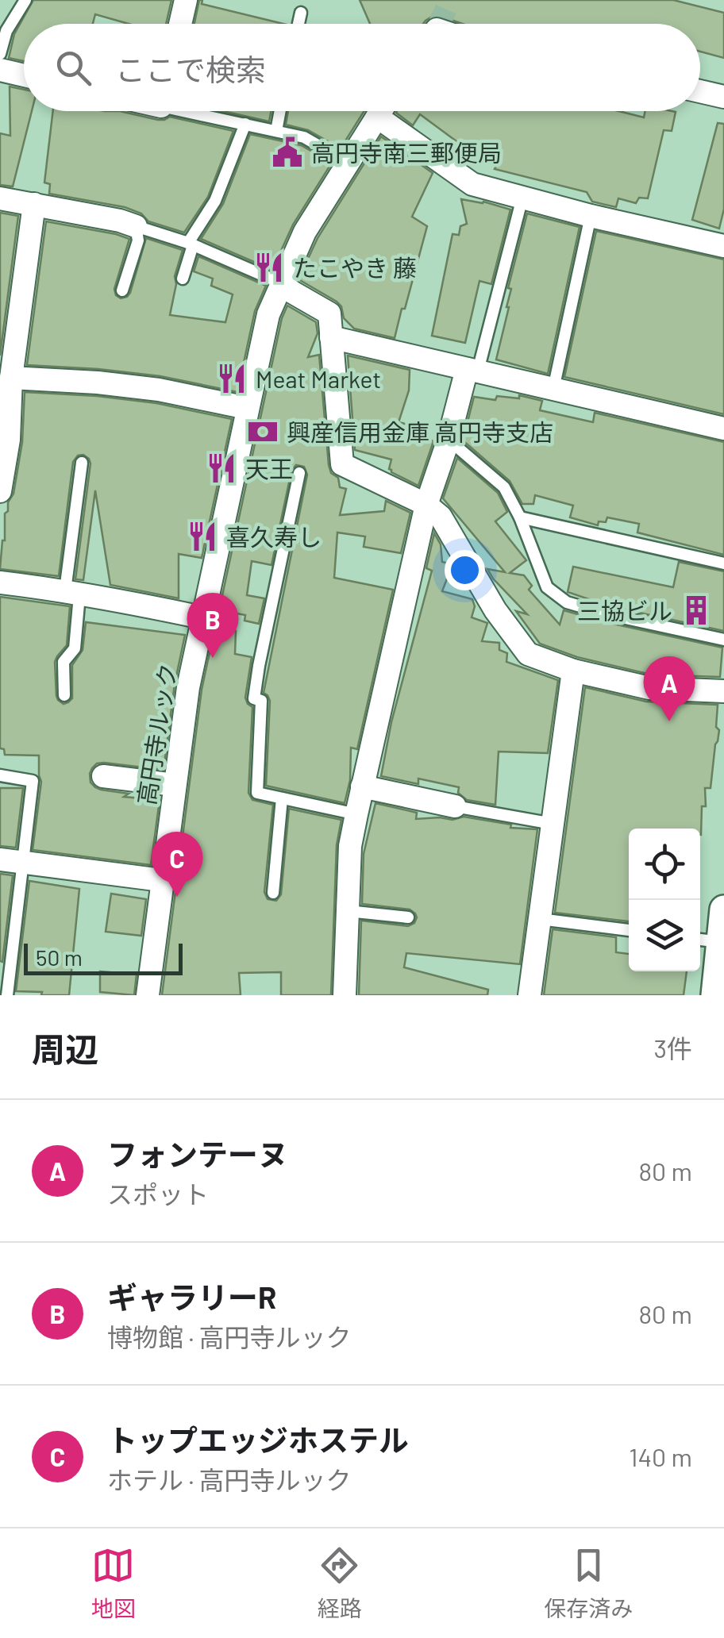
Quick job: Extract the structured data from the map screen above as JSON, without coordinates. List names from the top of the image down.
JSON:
{
  "streets": {
    "street": ["高円寺ルック"]
  },
  "places": {
    "public building": ["高円寺南三郵便局"],
    "restaurant": [
      "たこやき 藤",
      "Meat Market",
      "天王",
      "喜久寿し"
    ],
    "bank": ["興産信用金庫 高円寺支店"],
    "building": ["三協ビル"]
  },
  "scale_bar": "50 m",
  "page": {
    "search": "ここで検索",
    "pins": ["B", "A", "C"],
    "scale": "50 m",
    "heading": ["周辺", "3件"],
    "list": [
      {
        "mark": "A",
        "name": "フォンテーヌ",
        "note": "スポット",
        "value": "80 m"
      },
      {
        "mark": "B",
        "name": "ギャラリーR",
        "note": "博物館 · 高円寺ルック",
        "value": "80 m"
      },
      {
        "mark": "C",
        "name": "トップエッジホステル",
        "note": "ホテル · 高円寺ルック",
        "value": "140 m"
      }
    ],
    "nav": ["地図", "経路", "保存済み"]
  }
}
